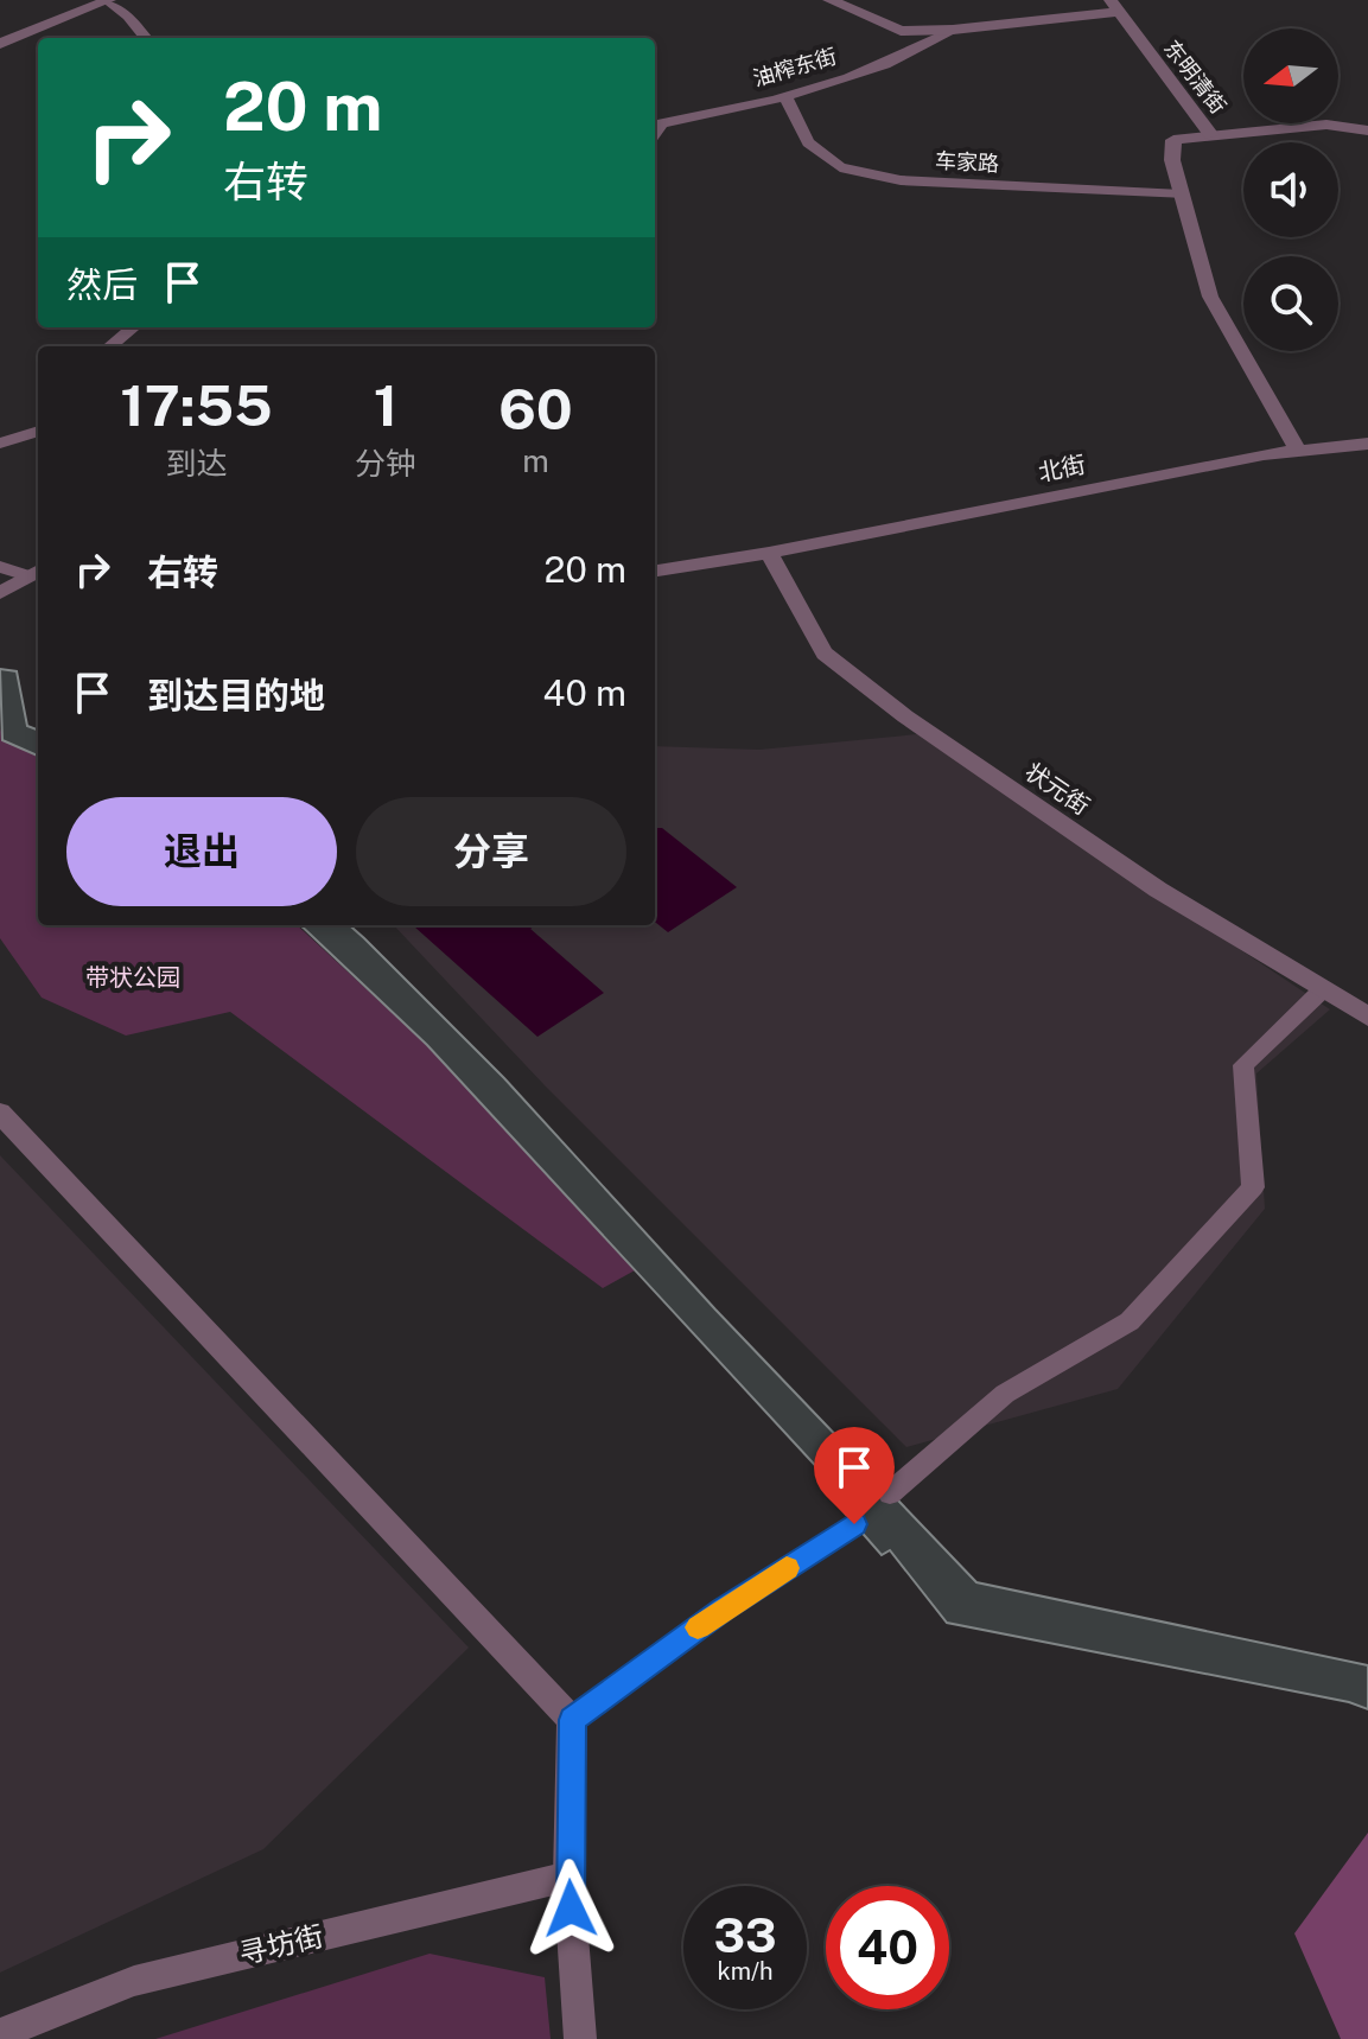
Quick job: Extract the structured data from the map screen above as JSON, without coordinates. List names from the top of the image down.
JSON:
{
  "streets": {
    "street": [
      "东明清街",
      "北街",
      "状元街",
      "寻坊街"
    ],
    "lane": ["油榨东街", "车家路"]
  },
  "crossings": [
    ["油榨东街", "车家路"],
    ["北街", "状元街"]
  ],
  "parks": ["带状公园"],
  "north": "left",
  "page": {
    "turn": ["20 m", "右转"],
    "then": "然后",
    "eta": [
      "17:55",
      "到达",
      "1",
      "分钟",
      "60",
      "m"
    ],
    "list": [
      {
        "name": "右转",
        "value": "20 m"
      },
      {
        "name": "到达目的地",
        "value": "40 m"
      }
    ],
    "buttons": ["退出", "分享"],
    "speed": "33 km/h",
    "limit": "40"
  }
}
